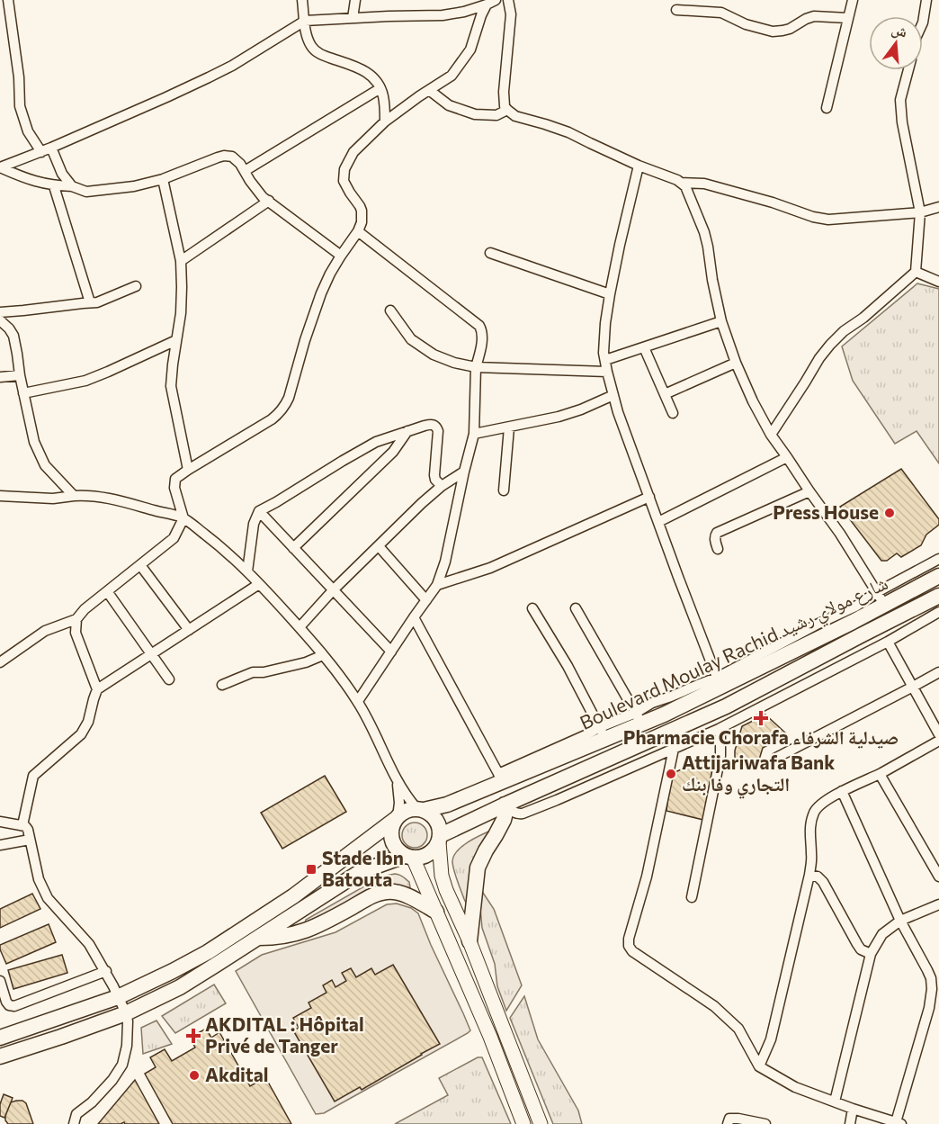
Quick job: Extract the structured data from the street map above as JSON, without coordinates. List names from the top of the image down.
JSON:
{
  "streets": {
    "main road": ["Boulevard Moulay Rachid شارع مولاي رشيد"]
  },
  "places": {
    "other": ["Press House", "Attijariwafa Bank التجاري وفا بنك", "Akdital"],
    "health": ["Pharmacie Chorafa صيدلية الشرفاء", "AKDITAL : Hôpital Privé de Tanger"],
    "transit": ["Stade Ibn Batouta"]
  },
  "north": "top"
}
